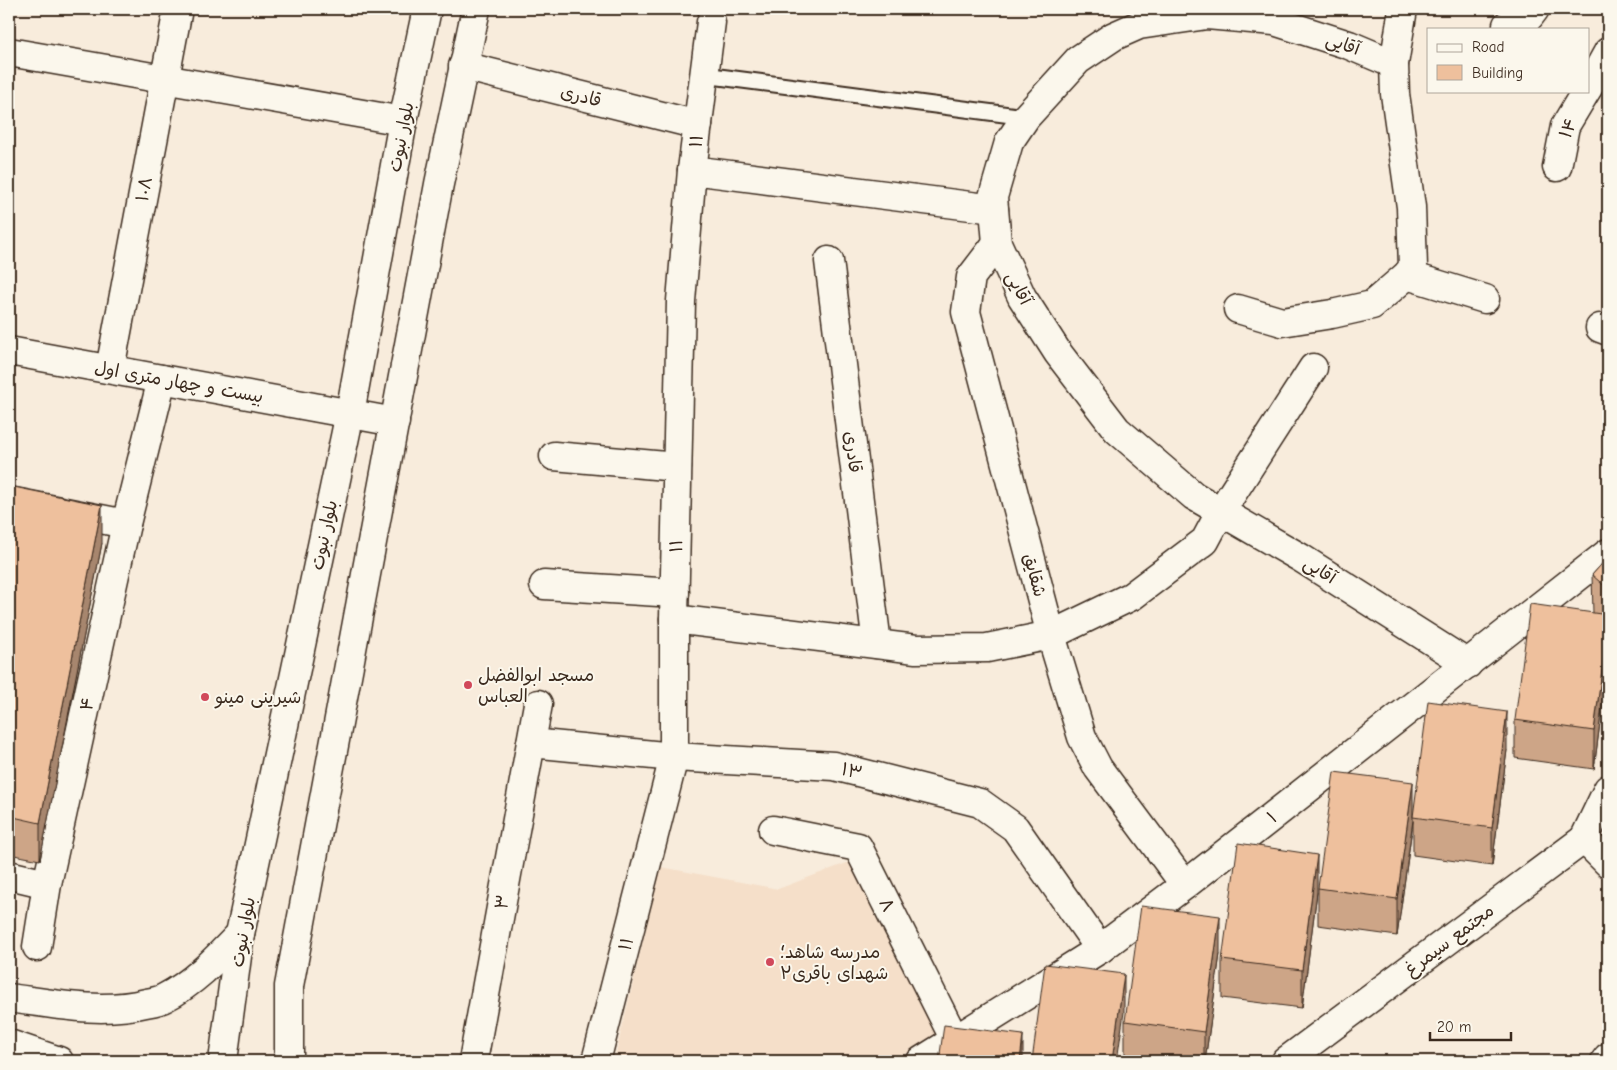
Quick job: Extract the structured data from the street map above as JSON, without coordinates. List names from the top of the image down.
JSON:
{
  "streets": {
    "street": [
      "آقایی",
      "قادری",
      "۱۴",
      "بلوار نبوت",
      "۱۱",
      "۱۰۸",
      "بیست و چهار متری اول",
      "شقایق",
      "۴",
      "۱۳",
      "۱",
      "۳",
      "۸",
      "مجتمع سیمرغ"
    ]
  },
  "crossings": [
    ["آقایی", "شقایق"],
    ["آقایی", "۱"],
    ["قادری", "۱۱"],
    ["بلوار نبوت", "بیست و چهار متری اول"],
    ["۱۱", "۱۳"],
    ["۱۰۸", "بیست و چهار متری اول"],
    ["بیست و چهار متری اول", "۴"],
    ["شقایق", "۱"],
    ["۱۳", "۱"],
    ["۱۳", "۳"],
    ["۱", "۸"]
  ],
  "places": ["مسجد ابوالفضل العباس", "شیرینی مینو", "مدرسه شاهد؛ شهدای باقری۲"],
  "legend": ["Road", "Building"],
  "scale_bar": "20 m"
}
